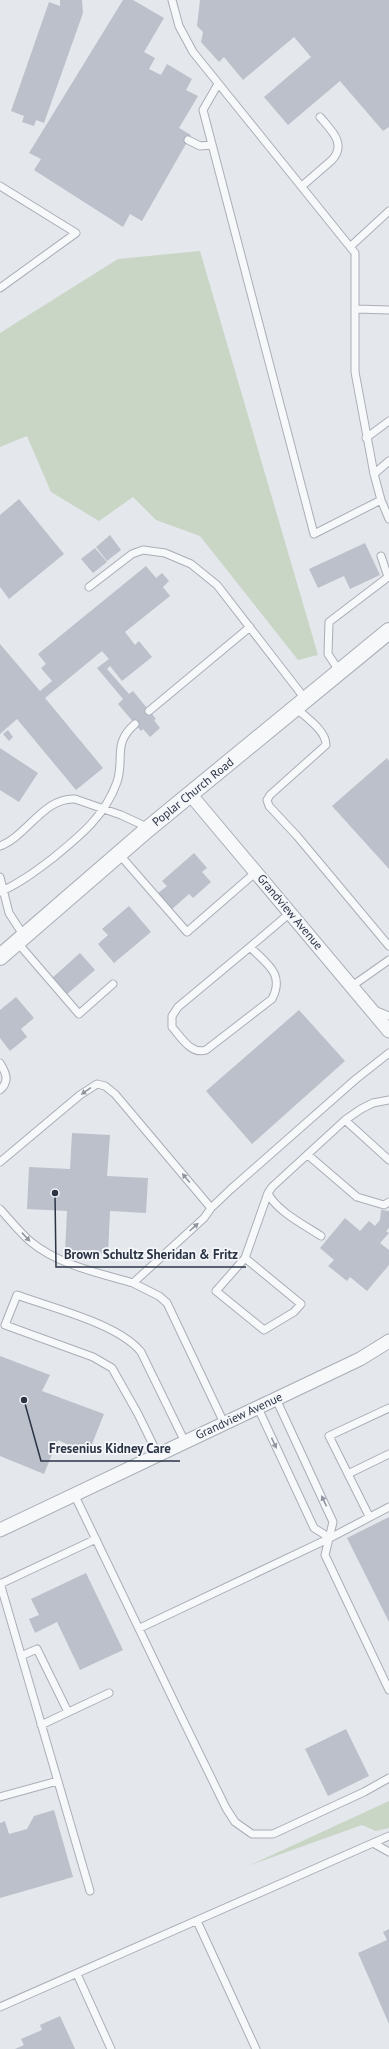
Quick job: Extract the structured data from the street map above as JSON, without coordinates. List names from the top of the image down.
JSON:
{
  "streets": {
    "street": ["Poplar Church Road", "Grandview Avenue"]
  },
  "crossings": [
    ["Poplar Church Road", "Grandview Avenue"]
  ],
  "places": ["Brown Schultz Sheridan & Fritz", "Fresenius Kidney Care"]
}
